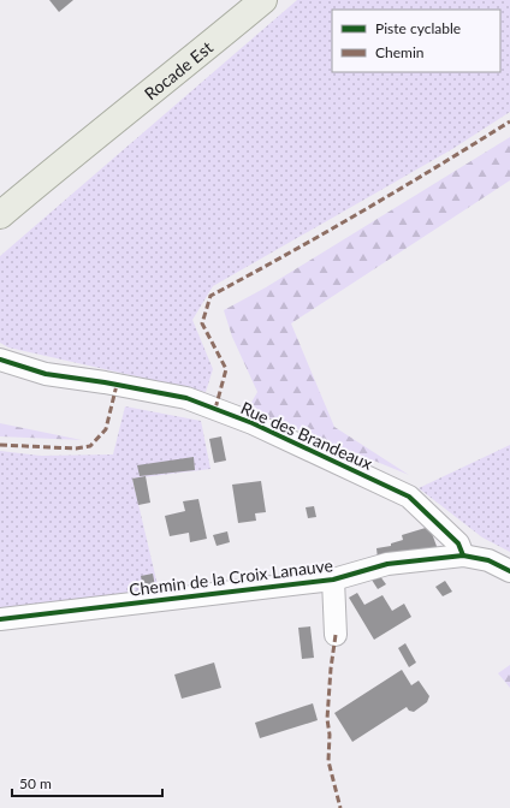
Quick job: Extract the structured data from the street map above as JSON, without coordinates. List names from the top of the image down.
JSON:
{
  "streets": {
    "main road": ["Rocade Est"],
    "street": ["Rue des Brandeaux", "Chemin de la Croix Lanauve"]
  },
  "crossings": [
    ["Rue des Brandeaux", "Chemin de la Croix Lanauve"]
  ],
  "legend": ["Piste cyclable", "Chemin"],
  "scale_bar": "50 m"
}
